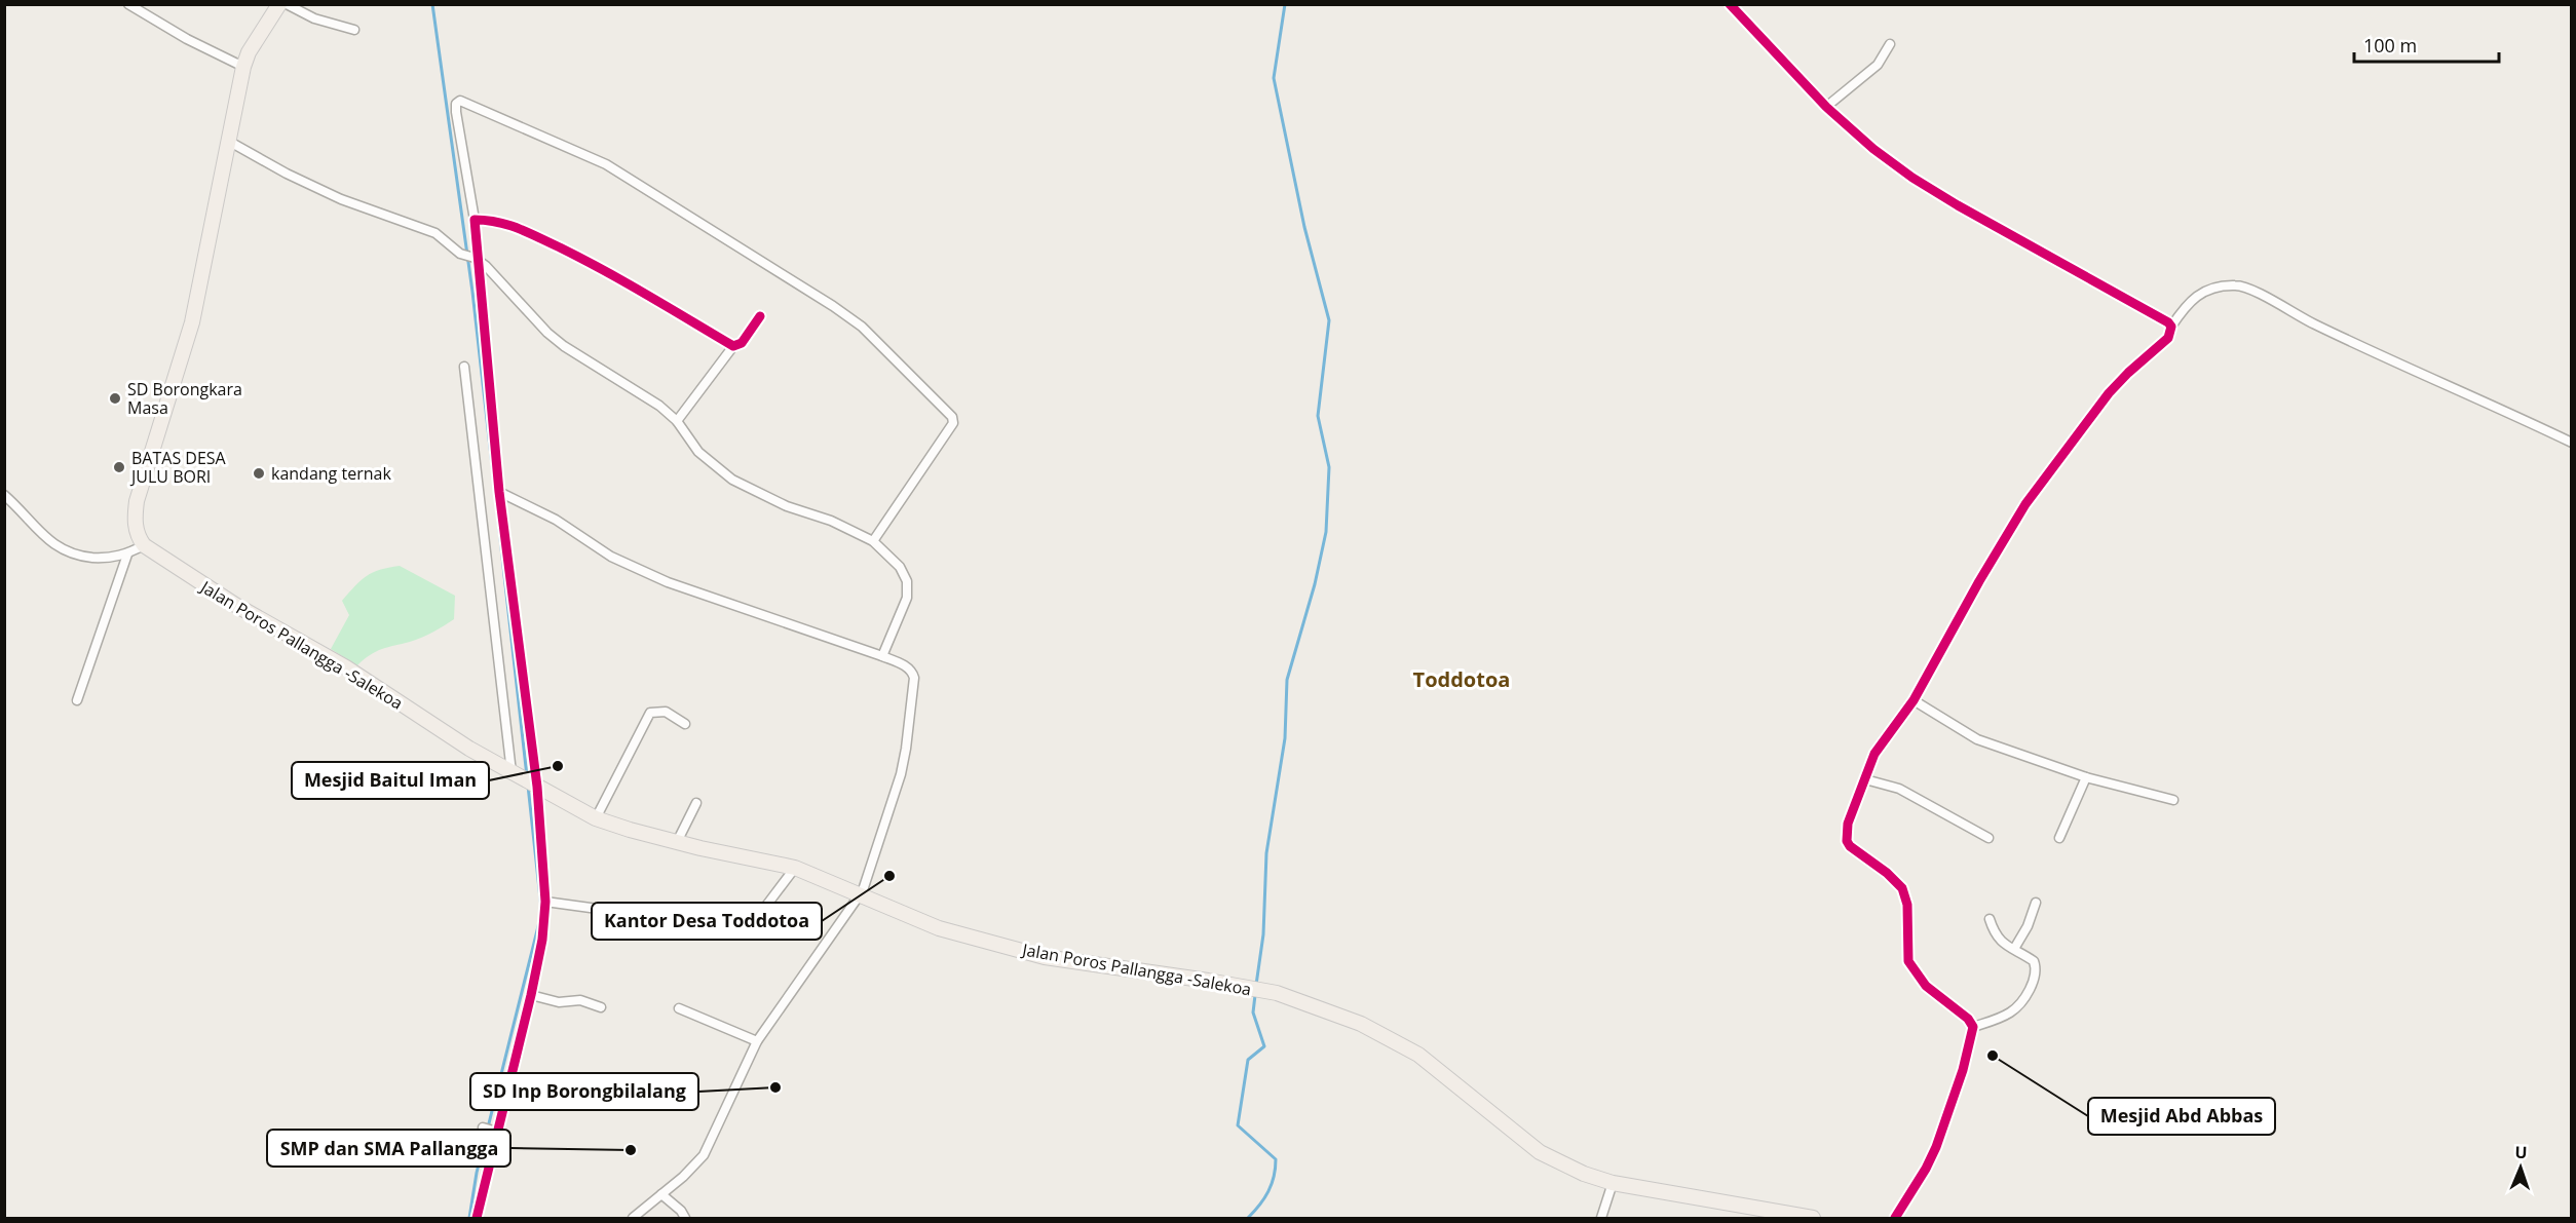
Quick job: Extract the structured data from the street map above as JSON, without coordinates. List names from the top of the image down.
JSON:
{
  "streets": {
    "main road": ["Jalan Poros Pallangga -Salekoa"]
  },
  "districts": ["Toddotoa"],
  "places": [
    "SD Borongkara Masa",
    "BATAS DESA JULU BORI",
    "kandang ternak",
    "Mesjid Baitul Iman",
    "Kantor Desa Toddotoa",
    "Mesjid Abd Abbas",
    "SD Inp Borongbilalang",
    "SMP dan SMA Pallangga"
  ],
  "scale_bar": "100 m",
  "north": "top"
}
